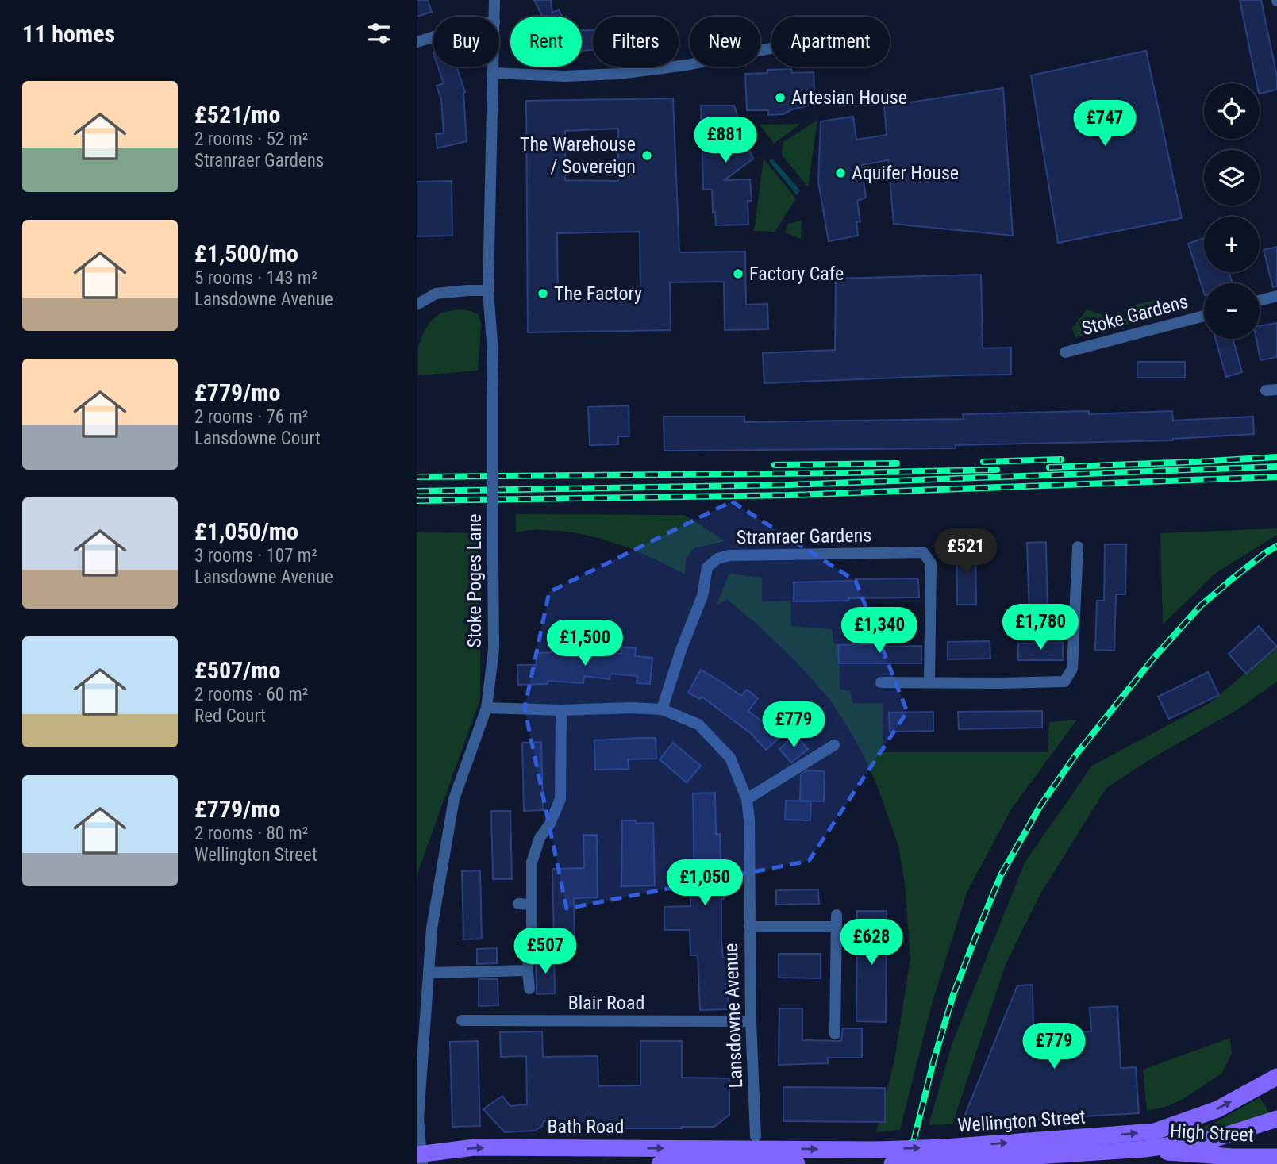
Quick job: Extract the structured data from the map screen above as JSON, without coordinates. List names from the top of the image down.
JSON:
{
  "streets": {
    "main road": ["Wellington Street", "Bath Road", "High Street"],
    "street": [
      "Stoke Gardens",
      "Stranraer Gardens",
      "Stoke Poges Lane",
      "Blair Road",
      "Lansdowne Avenue"
    ]
  },
  "crossings": [
    ["Stranraer Gardens", "Lansdowne Avenue"],
    ["Stoke Poges Lane", "Lansdowne Avenue"],
    ["Stoke Poges Lane", "Bath Road"],
    ["Blair Road", "Lansdowne Avenue"],
    ["Lansdowne Avenue", "Wellington Street"],
    ["Lansdowne Avenue", "Bath Road"],
    ["Wellington Street", "Bath Road"],
    ["Wellington Street", "High Street"]
  ],
  "one_way": ["Bath Road"],
  "places": [
    "Artesian House",
    "The Warehouse / Sovereign",
    "Aquifer House",
    "Factory Cafe",
    "The Factory"
  ],
  "page": {
    "heading": "11 homes",
    "chip": [
      "Buy",
      "Rent",
      "Filters",
      "New",
      "Apartment"
    ],
    "list": [
      {
        "name": "£521/mo",
        "note": "2 rooms · 52 m² · Stranraer Gardens"
      },
      {
        "name": "£1,500/mo",
        "note": "5 rooms · 143 m² · Lansdowne Avenue"
      },
      {
        "name": "£779/mo",
        "note": "2 rooms · 76 m² · Lansdowne Court"
      },
      {
        "name": "£1,050/mo",
        "note": "3 rooms · 107 m² · Lansdowne Avenue"
      },
      {
        "name": "£507/mo",
        "note": "2 rooms · 60 m² · Red Court"
      },
      {
        "name": "£779/mo",
        "note": "2 rooms · 80 m² · Wellington Street"
      }
    ],
    "map_buttons": ["+", "−"],
    "price": [
      "£747",
      "£881",
      "£521",
      "£1,780",
      "£1,340",
      "£1,500",
      "£779",
      "£1,050",
      "£628",
      "£507",
      "£779"
    ]
  }
}
